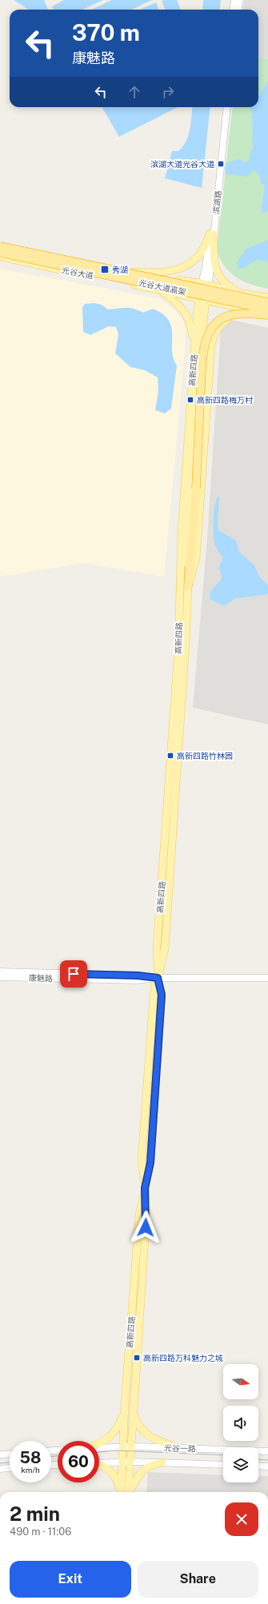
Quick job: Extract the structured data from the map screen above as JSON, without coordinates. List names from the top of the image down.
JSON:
{
  "streets": {
    "highway": ["光谷大道高架"],
    "main road": [
      "滨湖路",
      "光谷大道",
      "高新四路",
      "康魅路",
      "光谷一路"
    ]
  },
  "crossings": [
    ["滨湖路", "光谷大道"],
    ["滨湖路", "高新四路"],
    ["光谷大道", "光谷大道高架"],
    ["光谷大道", "高新四路"],
    ["光谷大道高架", "高新四路"],
    ["高新四路", "康魅路"],
    ["高新四路", "光谷一路"]
  ],
  "places": {
    "transit": [
      "滨湖大道光谷大道",
      "秀湖",
      "高新四路梅万村",
      "高新四路竹林园",
      "高新四路万科魅力之城"
    ]
  },
  "north": "right",
  "page": {
    "turn": ["370 m", "康魅路"],
    "speed": "58 km/h",
    "limit": "60",
    "heading": ["2 min", "490 m · 11:06"],
    "buttons": ["Exit", "Share"]
  }
}
